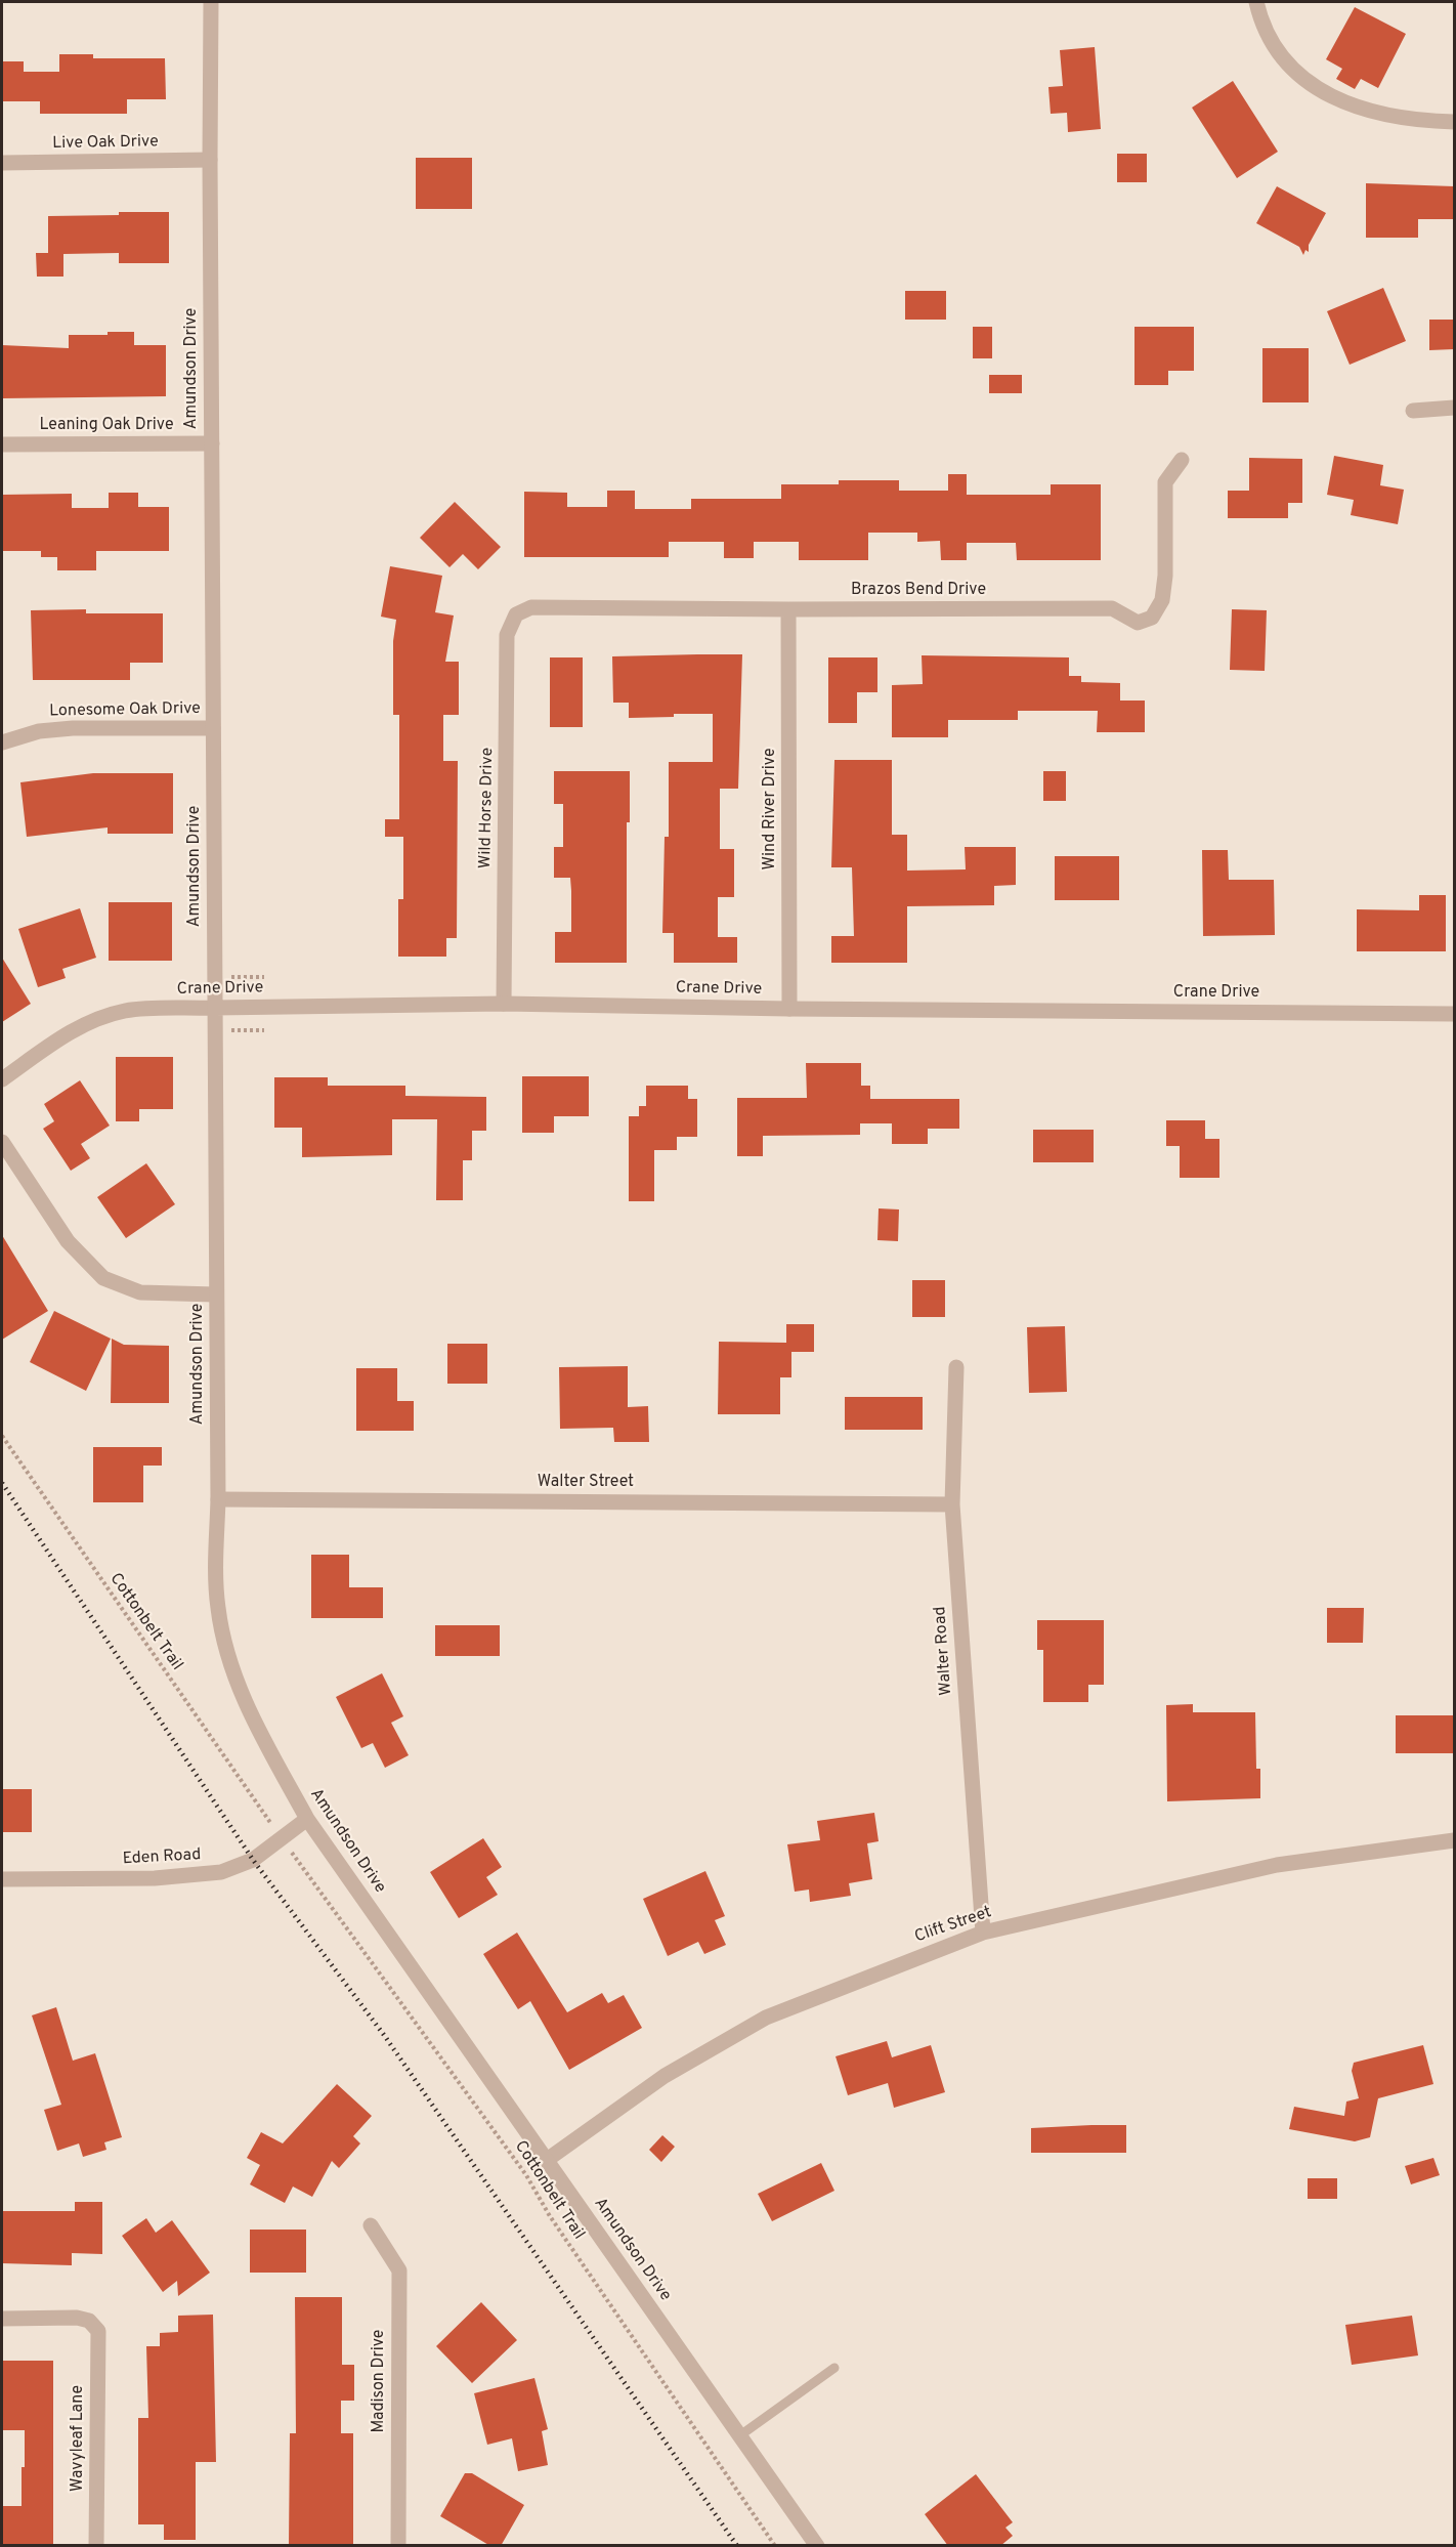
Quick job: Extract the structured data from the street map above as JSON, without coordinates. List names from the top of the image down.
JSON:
{
  "streets": {
    "street": [
      "Live Oak Drive",
      "Amundson Drive",
      "Leaning Oak Drive",
      "Brazos Bend Drive",
      "Lonesome Oak Drive",
      "Wild Horse Drive",
      "Wind River Drive",
      "Crane Drive",
      "Walter Street",
      "Walter Road",
      "Eden Road",
      "Clift Street",
      "Madison Drive",
      "Wavyleaf Lane"
    ],
    "path": ["Cottonbelt Trail"]
  },
  "crossings": [
    ["Live Oak Drive", "Amundson Drive"],
    ["Amundson Drive", "Leaning Oak Drive"],
    ["Amundson Drive", "Lonesome Oak Drive"],
    ["Amundson Drive", "Crane Drive"],
    ["Amundson Drive", "Walter Street"],
    ["Amundson Drive", "Eden Road"],
    ["Amundson Drive", "Clift Street"],
    ["Brazos Bend Drive", "Wild Horse Drive"],
    ["Brazos Bend Drive", "Wind River Drive"],
    ["Wild Horse Drive", "Crane Drive"],
    ["Wind River Drive", "Crane Drive"],
    ["Walter Street", "Walter Road"],
    ["Walter Road", "Clift Street"]
  ]
}
